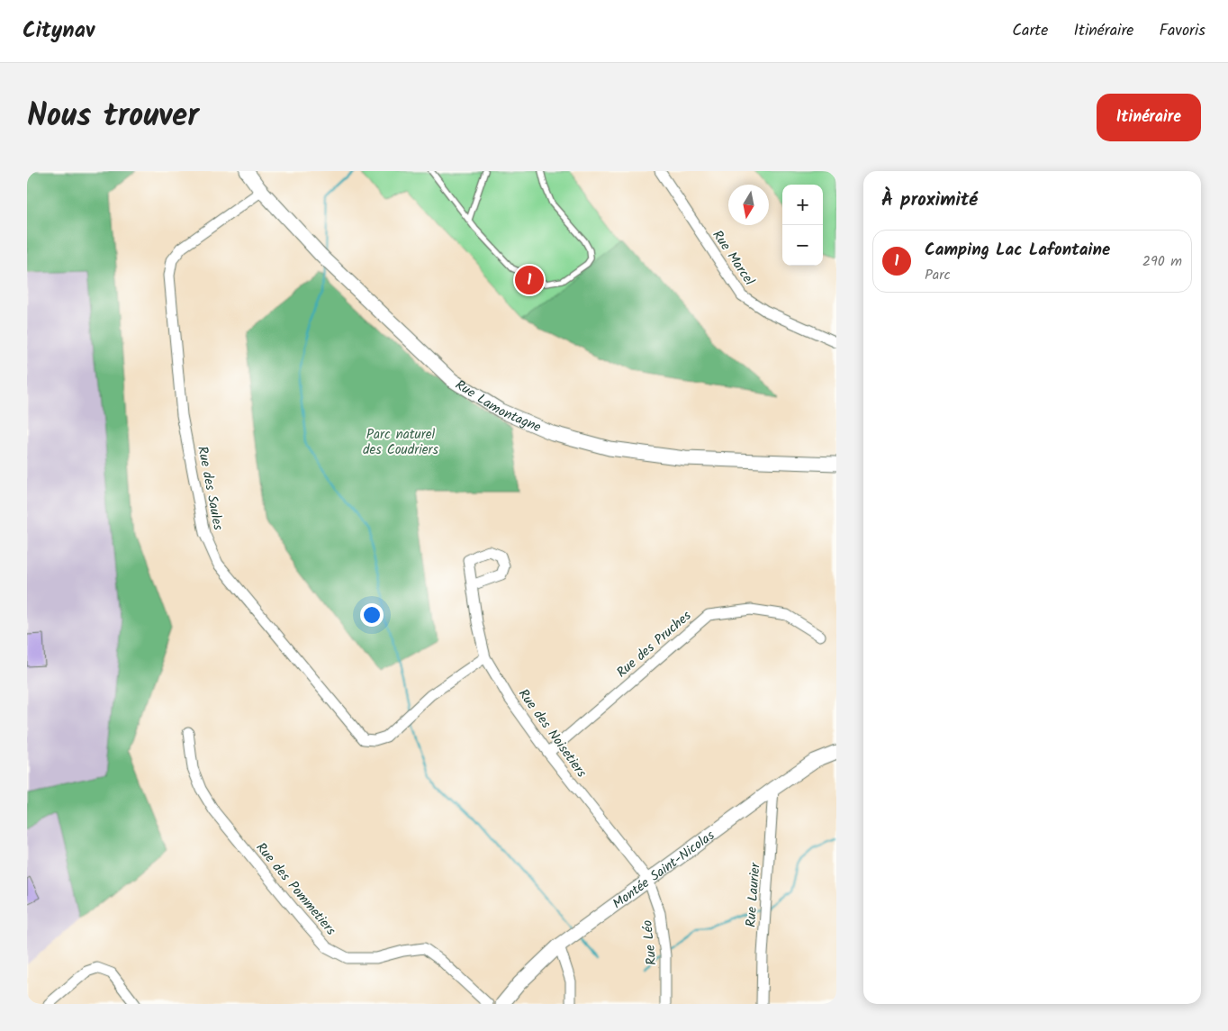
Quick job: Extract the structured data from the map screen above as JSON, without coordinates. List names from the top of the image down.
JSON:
{
  "streets": {
    "street": [
      "Rue Marcel",
      "Rue Lamontagne",
      "Rue des Saules",
      "Rue des Pruches",
      "Rue des Noisetiers",
      "Montée Saint-Nicolas",
      "Rue des Pommetiers",
      "Rue Laurier",
      "Rue Léo"
    ]
  },
  "crossings": [
    ["Rue Lamontagne", "Rue des Saules"],
    ["Rue des Saules", "Rue des Noisetiers"],
    ["Rue des Pruches", "Rue des Noisetiers"],
    ["Rue des Noisetiers", "Montée Saint-Nicolas"],
    ["Rue des Noisetiers", "Rue Léo"],
    ["Montée Saint-Nicolas", "Rue Laurier"],
    ["Montée Saint-Nicolas", "Rue Léo"]
  ],
  "parks": ["Parc naturel des Coudriers"],
  "north": "bottom",
  "page": {
    "header": "Citynav",
    "nav": ["Carte", "Itinéraire", "Favoris"],
    "title": "Nous trouver",
    "buttons": "Itinéraire",
    "heading": "À proximité",
    "map_buttons": ["+", "−"],
    "list": [
      {
        "mark": "1",
        "name": "Camping Lac Lafontaine",
        "note": "Parc",
        "value": "290 m"
      }
    ],
    "pins": "1"
  }
}
